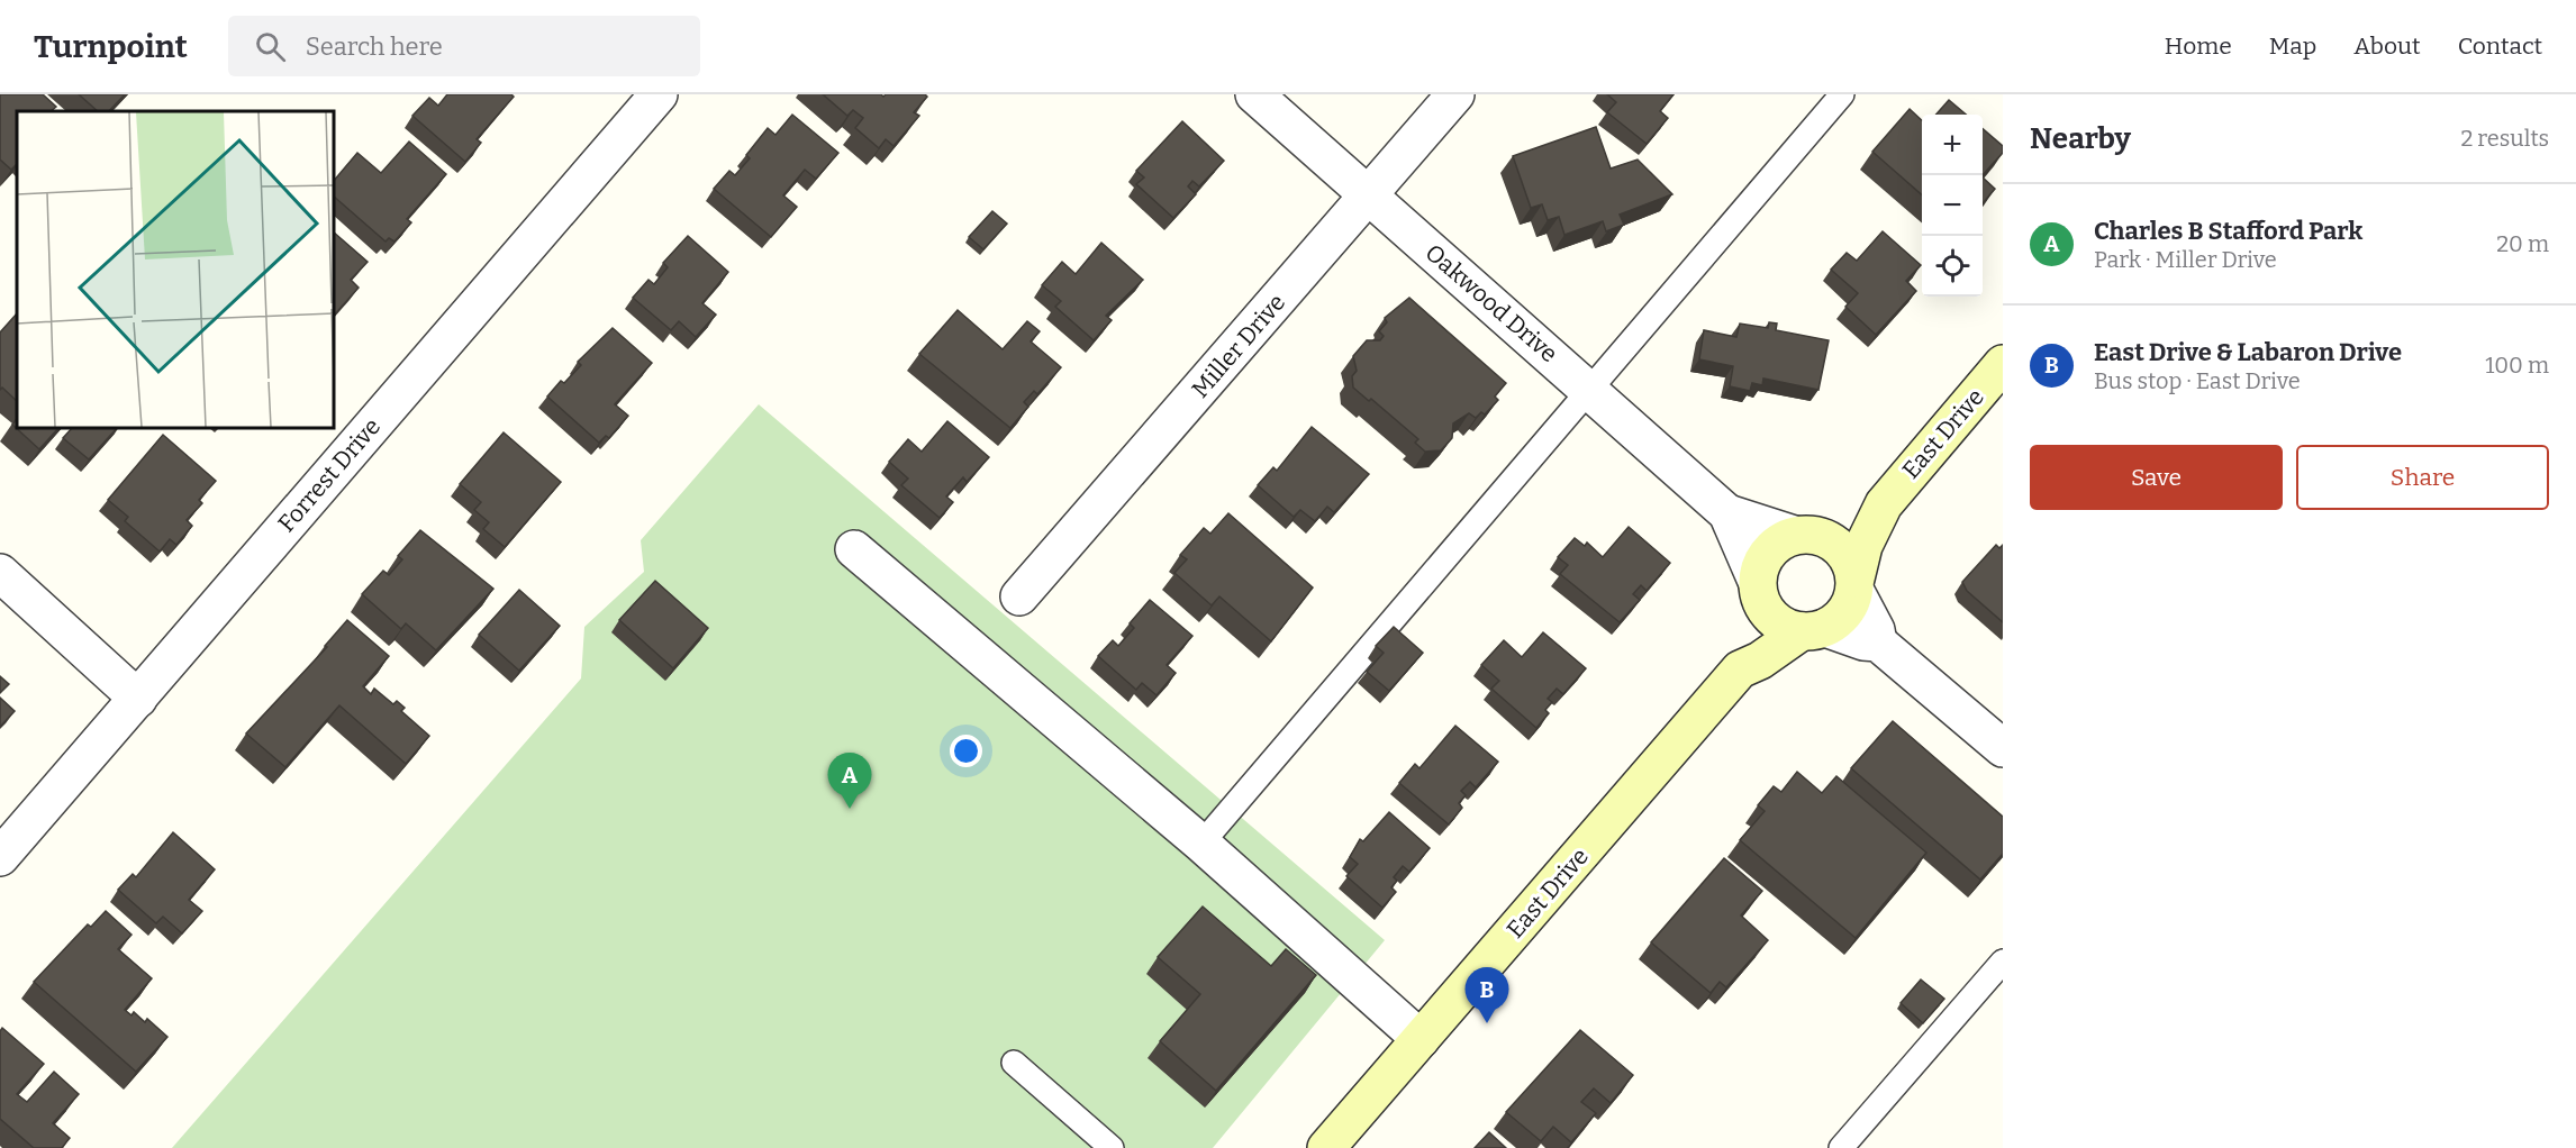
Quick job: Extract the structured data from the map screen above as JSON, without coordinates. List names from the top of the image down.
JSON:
{
  "streets": {
    "street": [
      "Oakwood Drive",
      "Miller Drive",
      "East Drive",
      "Forrest Drive"
    ]
  },
  "crossings": [
    ["Oakwood Drive", "Miller Drive"],
    ["Oakwood Drive", "East Drive"]
  ],
  "page": {
    "header": "Turnpoint",
    "search": "Search here",
    "nav": [
      "Home",
      "Map",
      "About",
      "Contact"
    ],
    "heading": ["Nearby", "2 results"],
    "map_buttons": ["+", "−"],
    "list": [
      {
        "mark": "A",
        "name": "Charles B Stafford Park",
        "note": "Park · Miller Drive",
        "value": "20 m"
      },
      {
        "mark": "B",
        "name": "East Drive & Labaron Drive",
        "note": "Bus stop · East Drive",
        "value": "100 m"
      }
    ],
    "buttons": ["Save", "Share"],
    "pins": ["A", "B"]
  }
}
